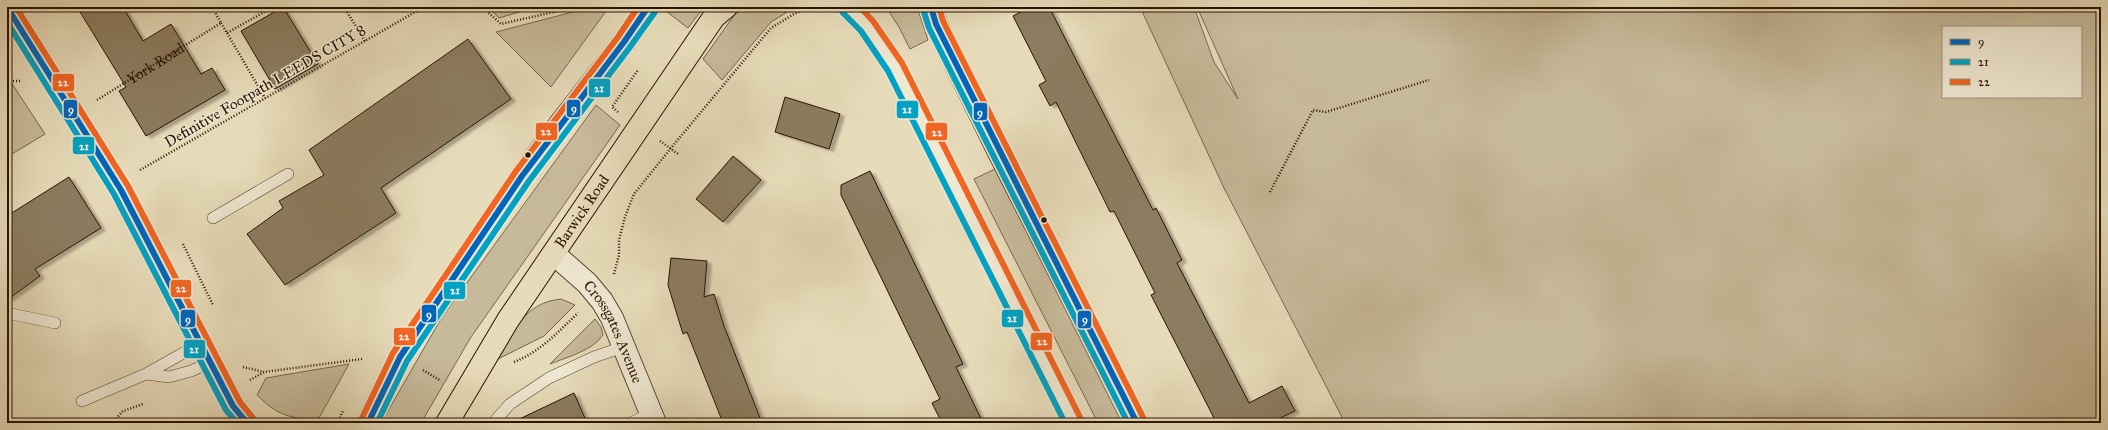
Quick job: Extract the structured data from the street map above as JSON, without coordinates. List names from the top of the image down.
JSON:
{
  "streets": {
    "highway": ["Barwick Road"],
    "main road": ["Crossgates Avenue"],
    "path": ["York Road", "Definitive Footpath LEEDS CITY 8"]
  },
  "crossings": [
    ["Barwick Road", "Crossgates Avenue"]
  ],
  "lines": ["transit line 9", "transit line 22", "transit line 21"],
  "legend": ["9", "21", "22"]
}
